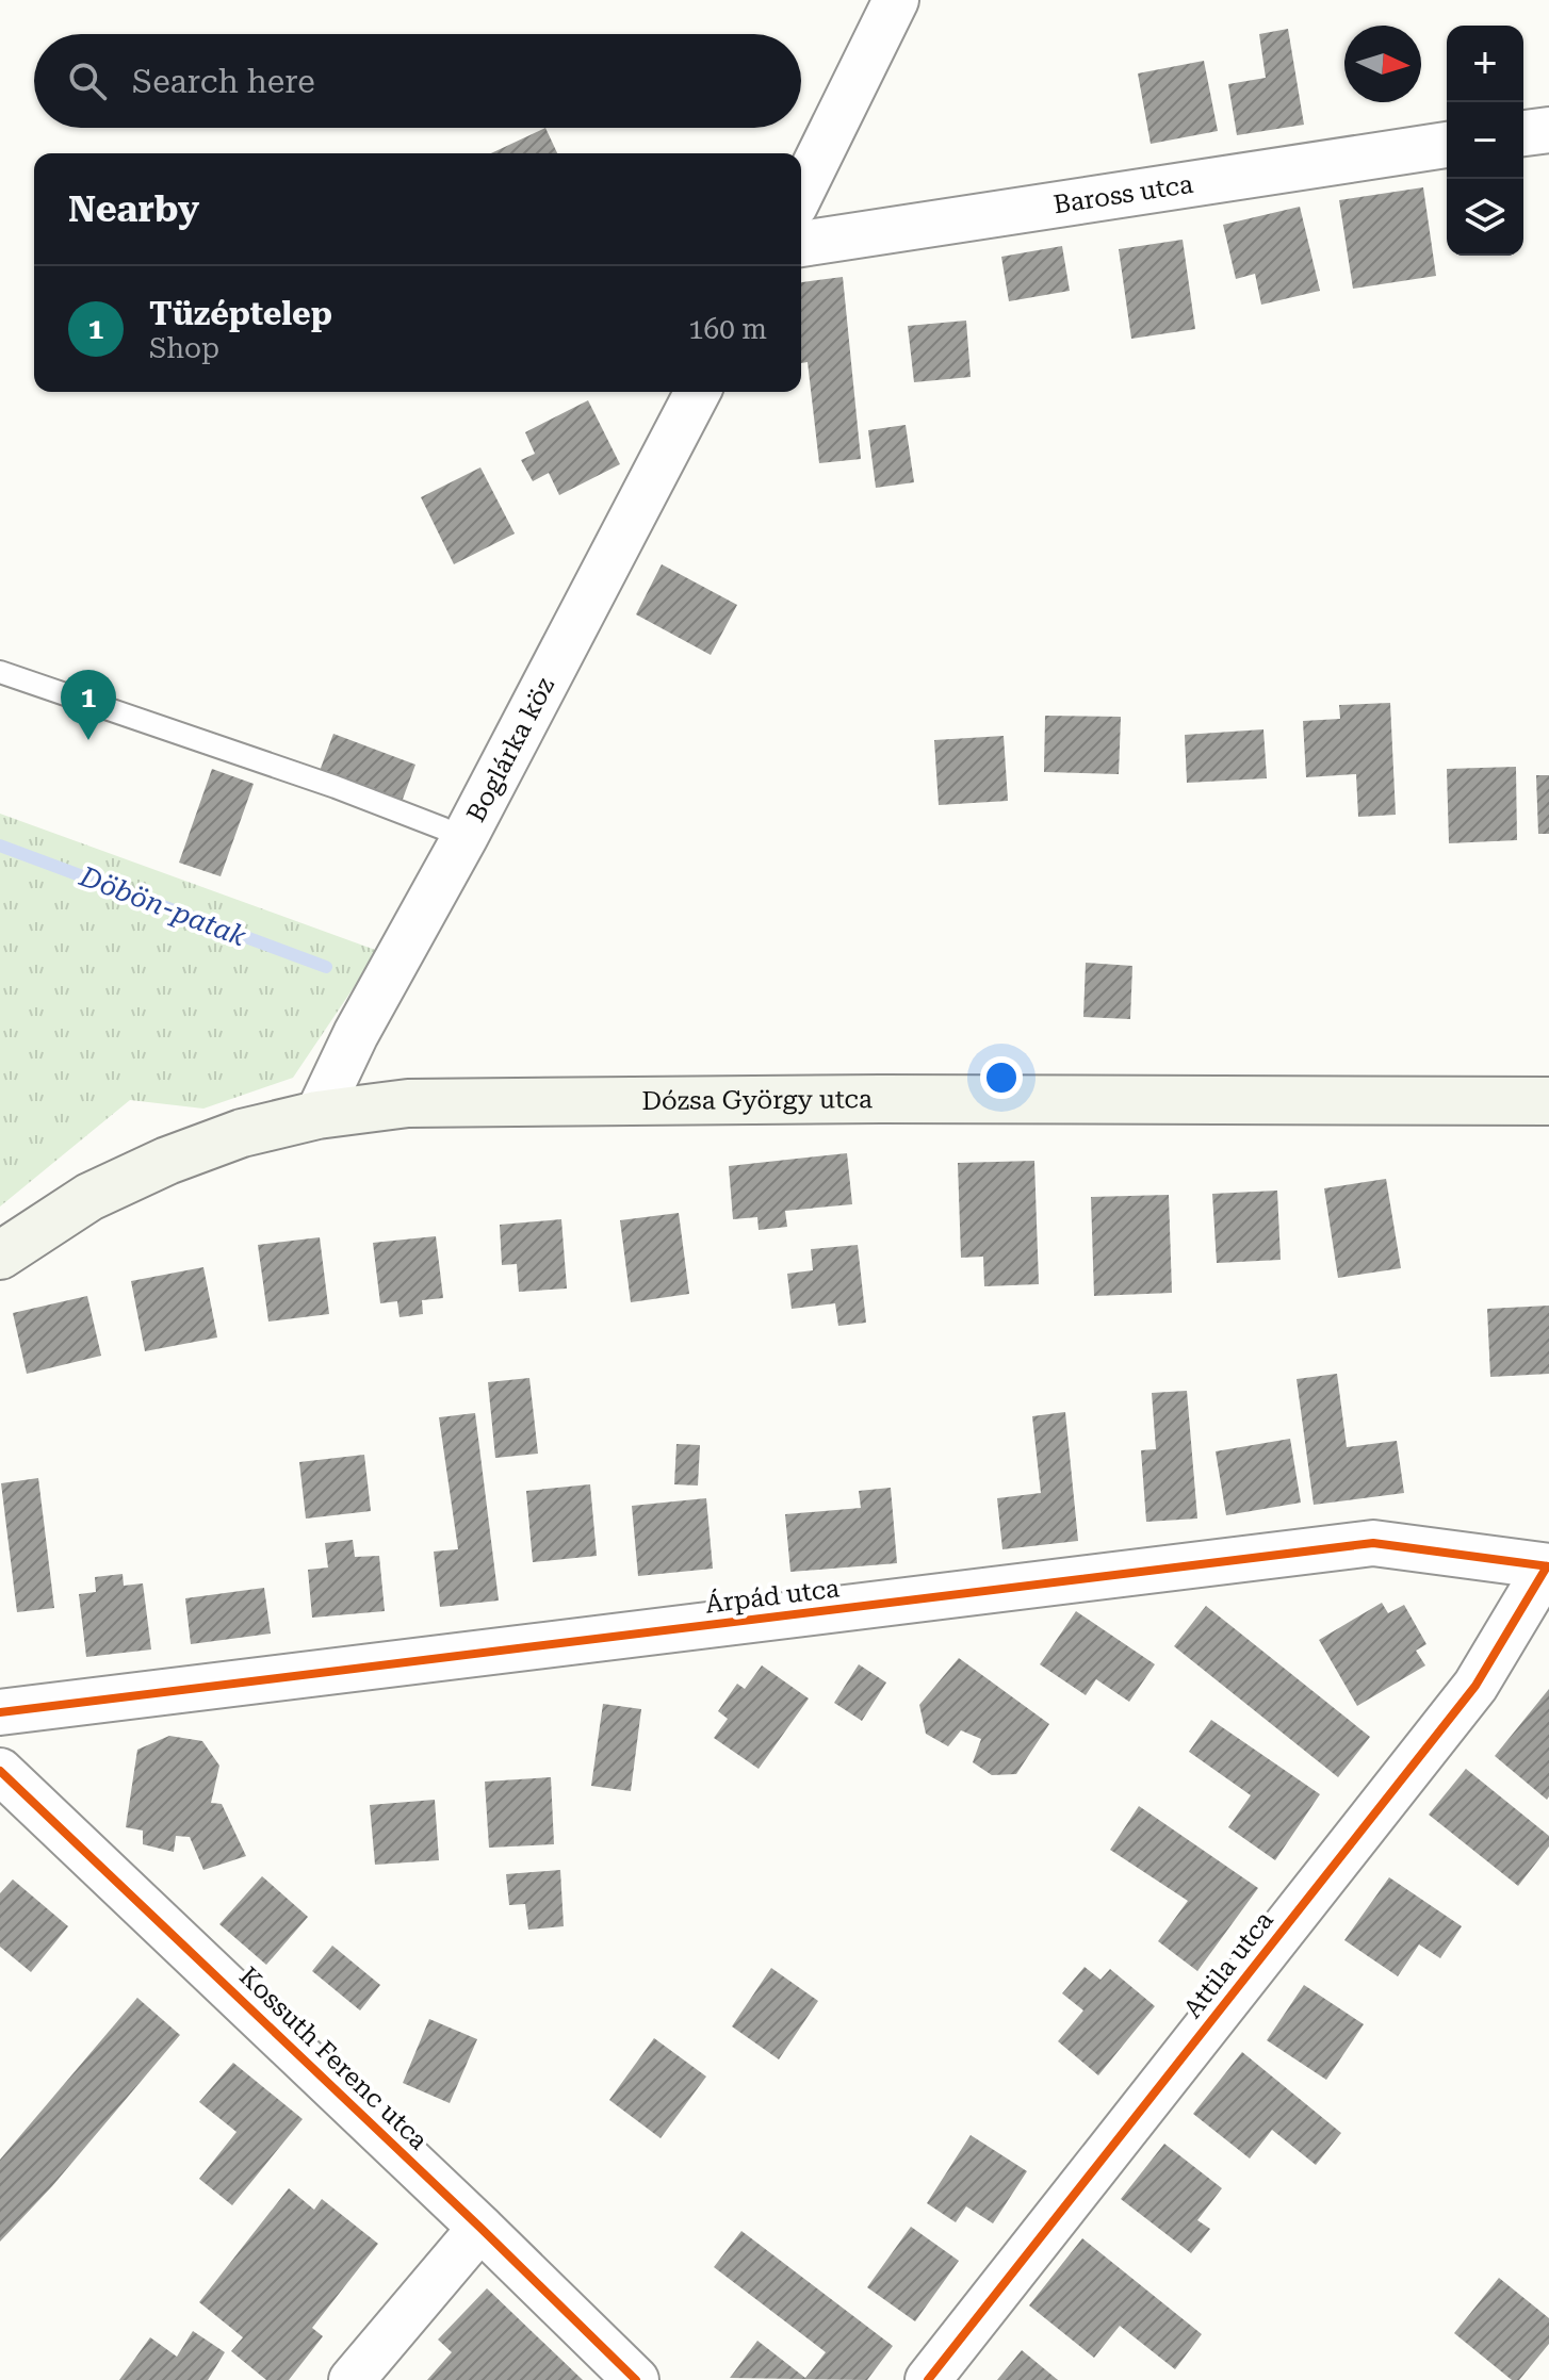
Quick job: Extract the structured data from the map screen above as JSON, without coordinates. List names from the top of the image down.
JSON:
{
  "streets": {
    "main road": ["Dózsa György utca"],
    "street": [
      "Baross utca",
      "Boglárka köz",
      "Árpád utca",
      "Attila utca",
      "Kossuth Ferenc utca"
    ]
  },
  "crossings": [
    ["Boglárka köz", "Dózsa György utca"],
    ["Árpád utca", "Attila utca"]
  ],
  "water": ["Döbön-patak"],
  "north": "right",
  "page": {
    "map_buttons": ["+", "−"],
    "search": "Search here",
    "heading": "Nearby",
    "list": [
      {
        "mark": "1",
        "name": "Tüzéptelep",
        "note": "Shop",
        "value": "160 m"
      }
    ],
    "pins": "1"
  }
}
